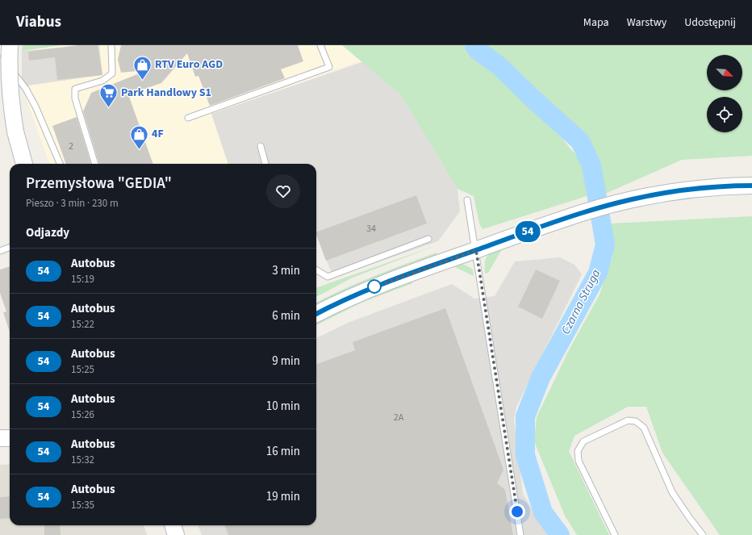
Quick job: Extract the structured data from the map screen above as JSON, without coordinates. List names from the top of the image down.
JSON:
{
  "water": ["Czarna Struga"],
  "places": {
    "shop": ["RTV Euro AGD", "4F"],
    "supermarket": ["Park Handlowy S1"]
  },
  "lines": ["bus line 54"],
  "house_numbers": ["2", "34", "2A"],
  "north": "bottom right",
  "page": {
    "header": "Viabus",
    "nav": ["Mapa", "Warstwy", "Udostępnij"],
    "on_map": "54",
    "heading": [
      ["Przemysłowa \"GEDIA\"", "Pieszo · 3 min · 230 m"],
      "Odjazdy"
    ],
    "list": [
      {
        "mark": "54",
        "name": "Autobus",
        "note": "15:19",
        "value": "3 min"
      },
      {
        "mark": "54",
        "name": "Autobus",
        "note": "15:22",
        "value": "6 min"
      },
      {
        "mark": "54",
        "name": "Autobus",
        "note": "15:25",
        "value": "9 min"
      },
      {
        "mark": "54",
        "name": "Autobus",
        "note": "15:26",
        "value": "10 min"
      },
      {
        "mark": "54",
        "name": "Autobus",
        "note": "15:32",
        "value": "16 min"
      },
      {
        "mark": "54",
        "name": "Autobus",
        "note": "15:35",
        "value": "19 min"
      }
    ]
  }
}
